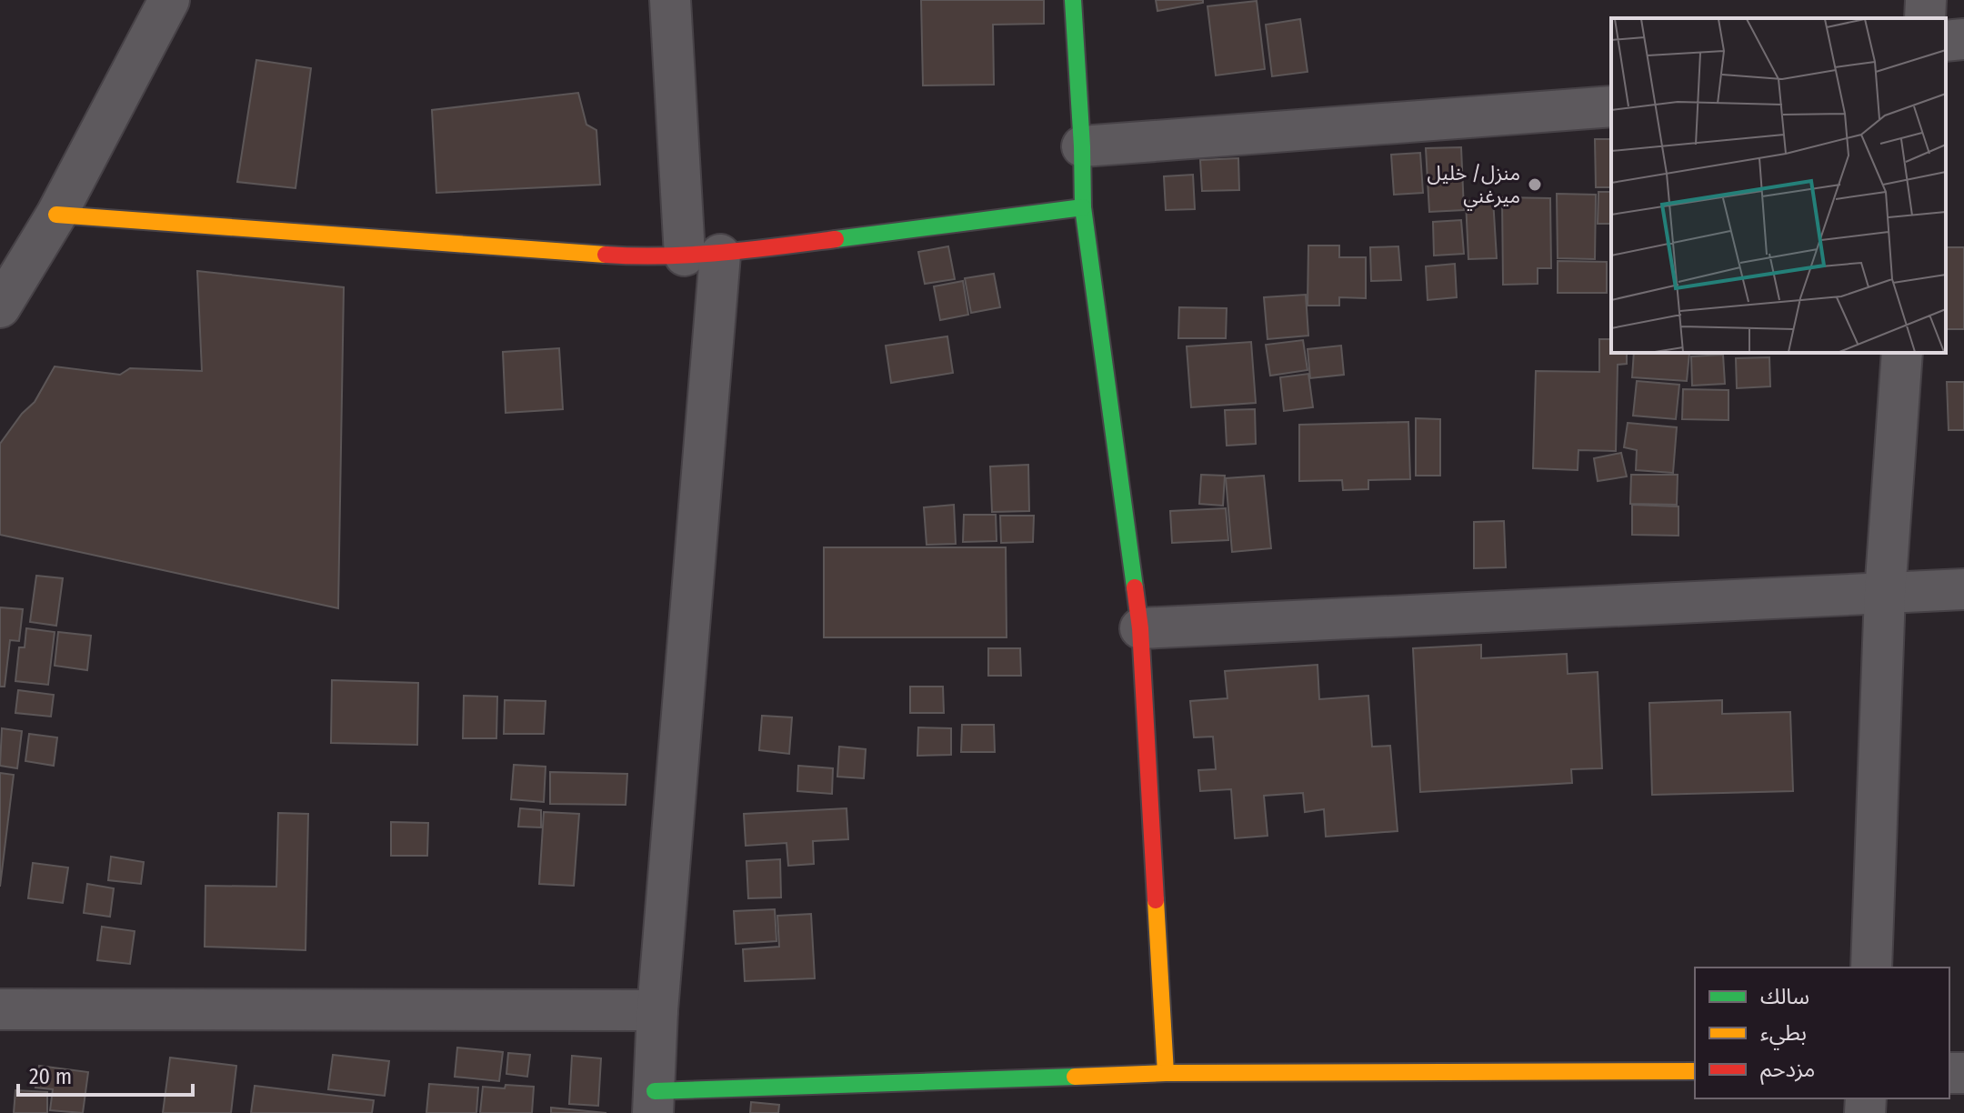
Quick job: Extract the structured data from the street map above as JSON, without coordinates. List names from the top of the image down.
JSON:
{
  "places": ["منزل/ خليل ميرغني"],
  "legend": ["سالك", "بطيء", "مزدحم"],
  "scale_bar": "20 m"
}
